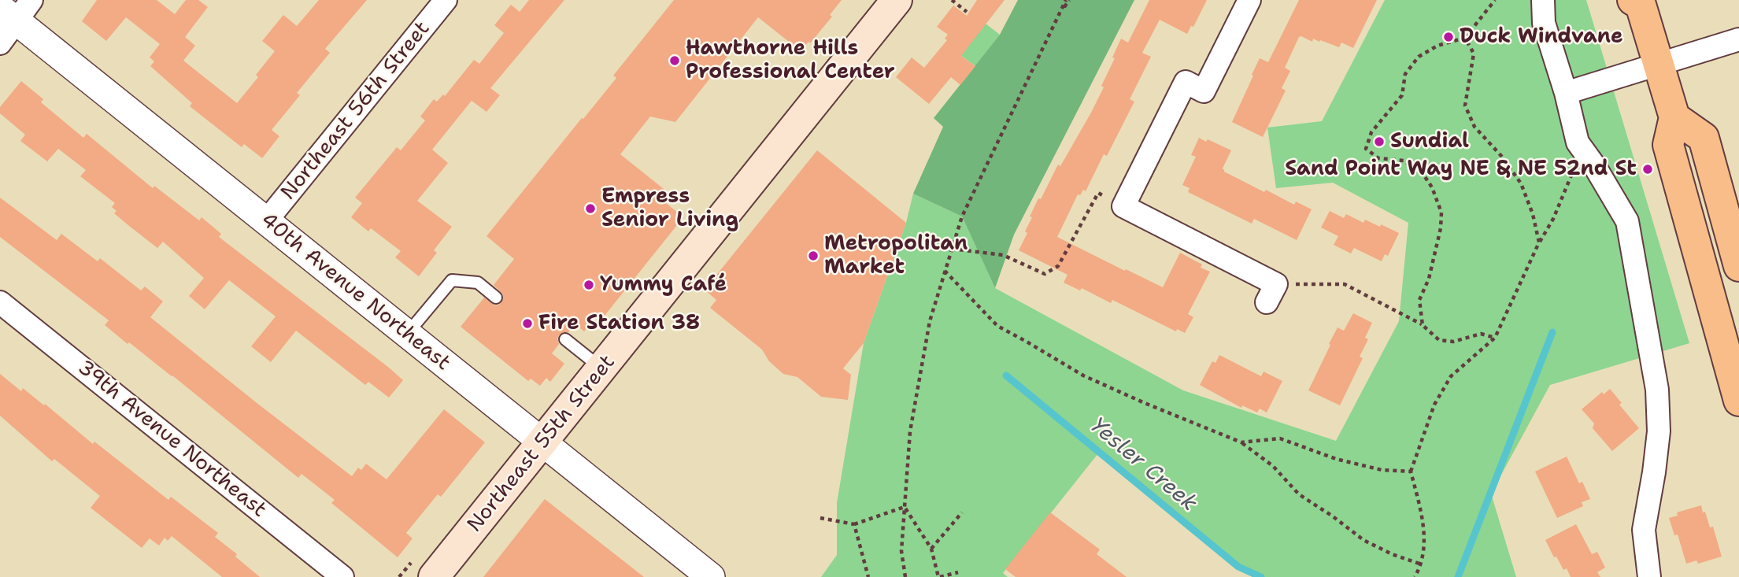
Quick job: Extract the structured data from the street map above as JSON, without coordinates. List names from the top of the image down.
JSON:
{
  "streets": {
    "main road": ["Northeast 55th Street"],
    "street": ["Northeast 56th Street", "40th Avenue Northeast", "39th Avenue Northeast"]
  },
  "crossings": [
    ["Northeast 56th Street", "40th Avenue Northeast"],
    ["40th Avenue Northeast", "Northeast 55th Street"]
  ],
  "water": ["Yesler Creek"],
  "places": [
    "Duck Windvane",
    "Hawthorne Hills Professional Center",
    "Sundial",
    "Sand Point Way NE & NE 52nd St",
    "Empress Senior Living",
    "Metropolitan Market",
    "Yummy Café",
    "Fire Station 38"
  ]
}
